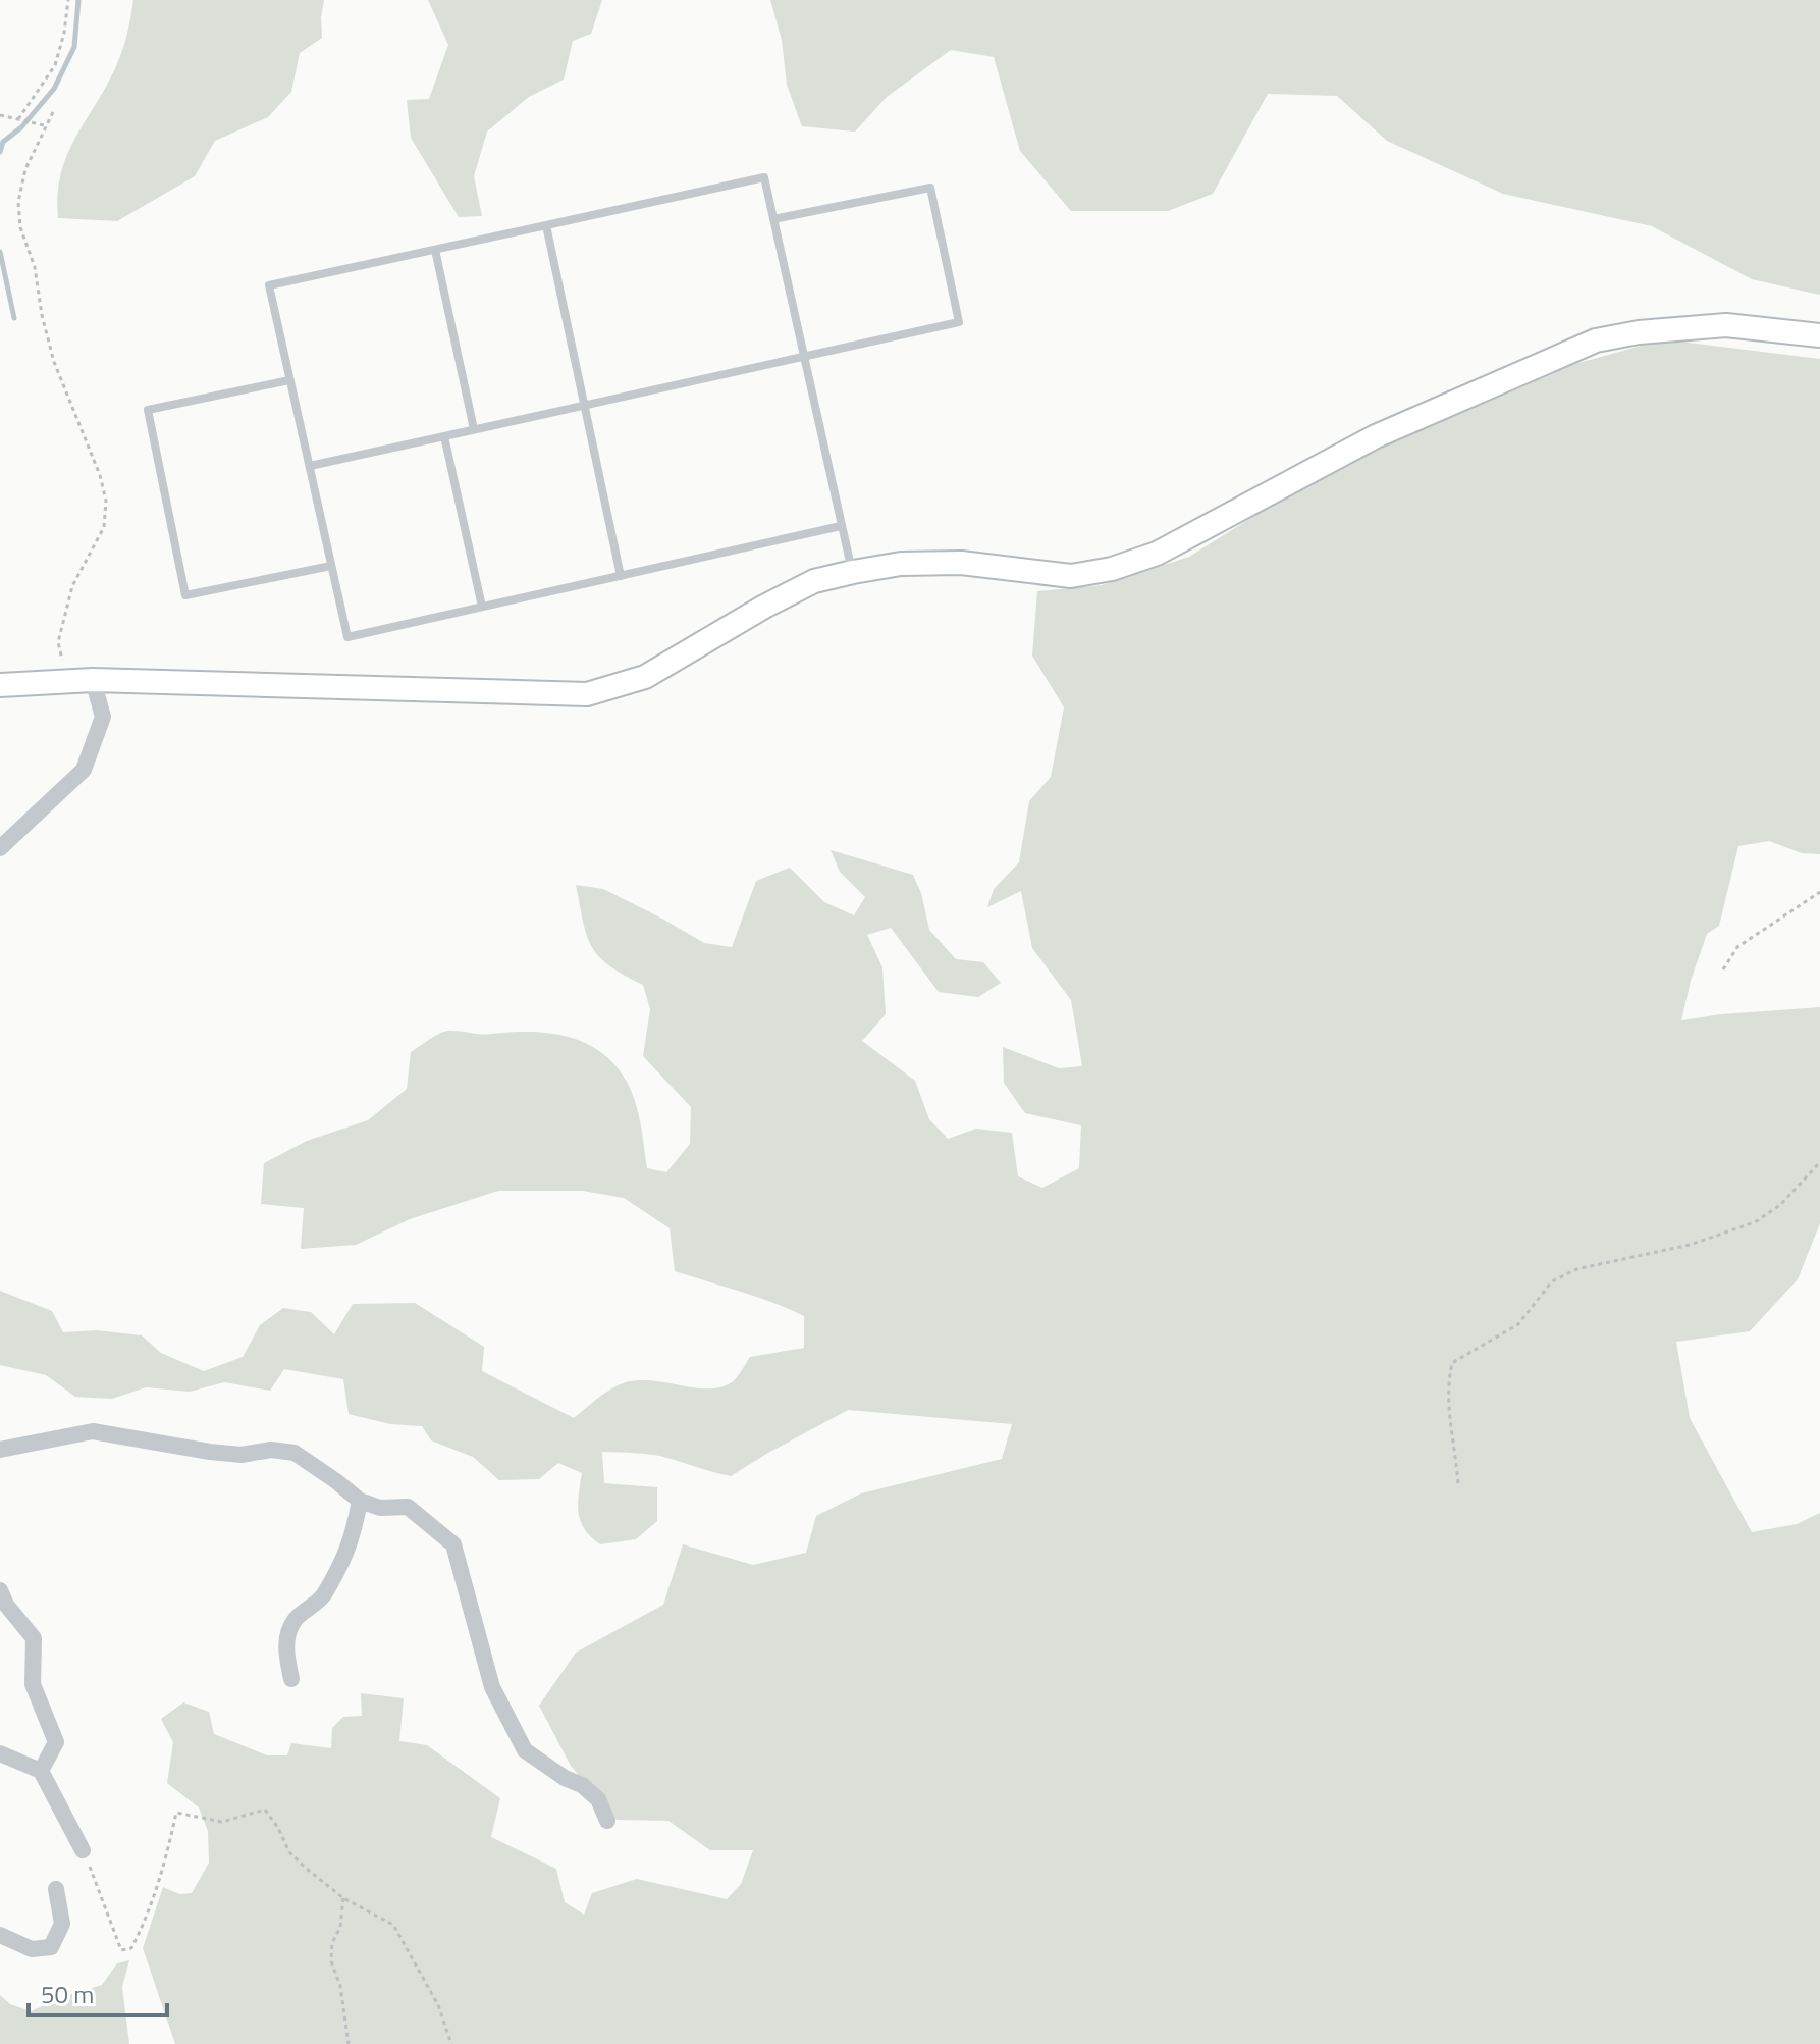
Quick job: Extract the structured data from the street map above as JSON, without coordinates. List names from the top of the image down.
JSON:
{
  "scale_bar": "50 m"
}
